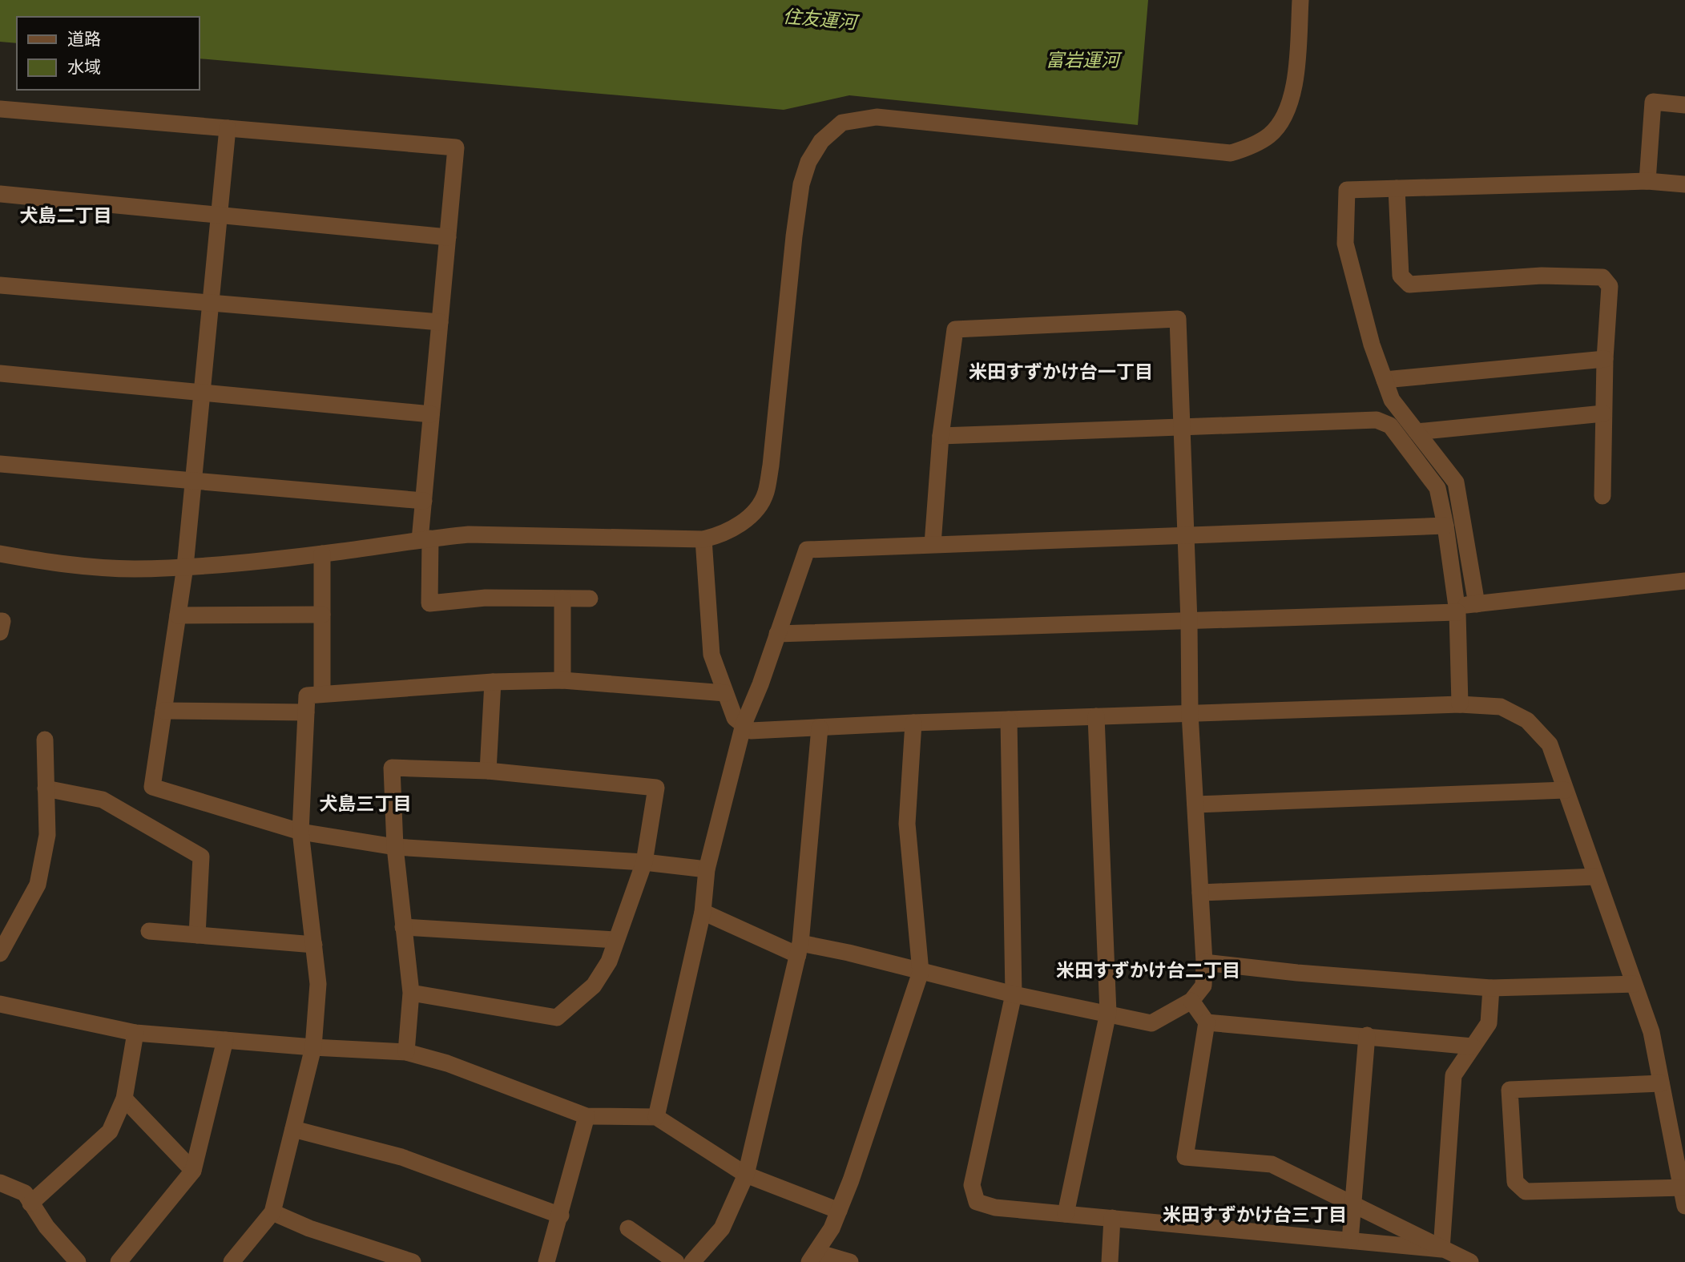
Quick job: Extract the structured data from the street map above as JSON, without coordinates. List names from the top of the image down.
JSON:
{
  "districts": [
    "犬島二丁目",
    "米田すずかけ台一丁目",
    "犬島三丁目",
    "米田すずかけ台二丁目",
    "米田すずかけ台三丁目"
  ],
  "water": ["住友運河", "富岩運河"],
  "legend": ["道路", "水域"]
}
